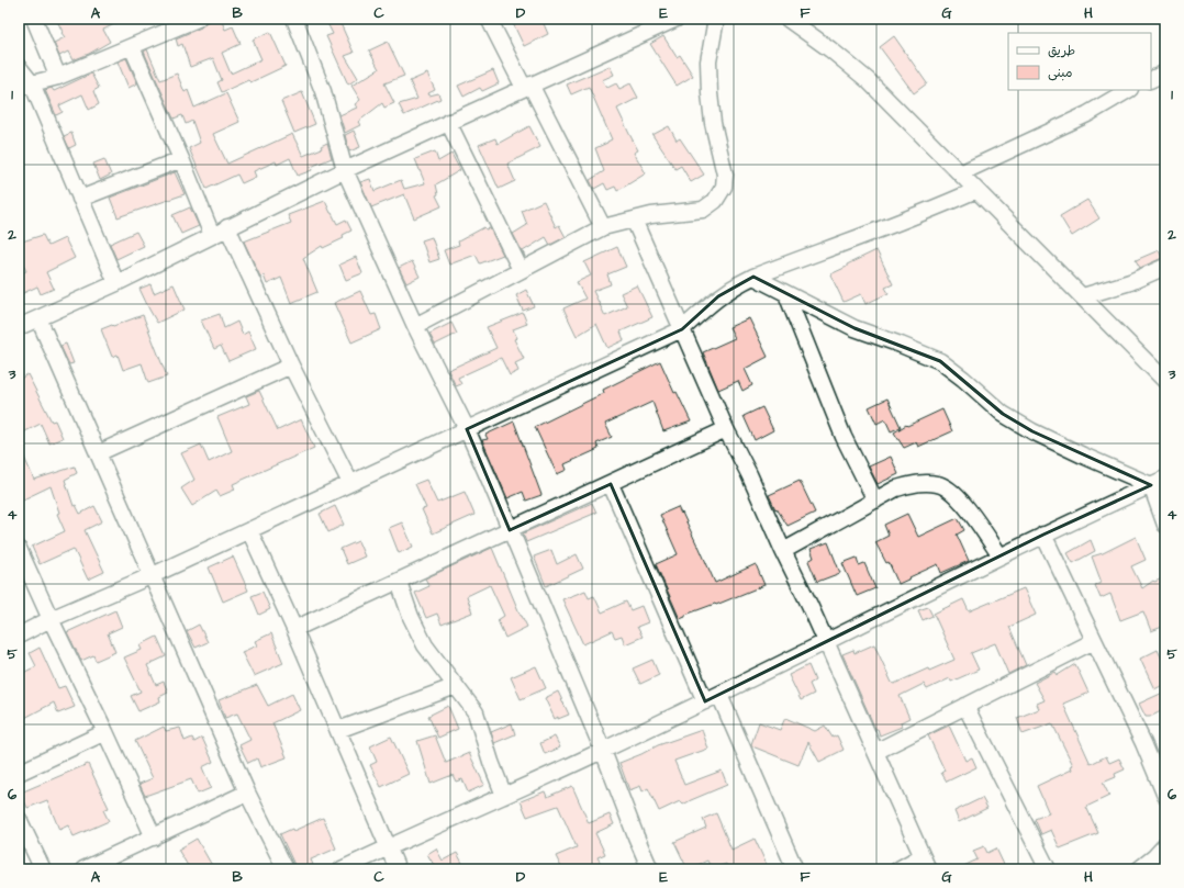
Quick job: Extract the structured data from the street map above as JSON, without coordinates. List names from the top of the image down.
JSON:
{
  "legend": ["طريق", "مبنى"],
  "grid": {
    "columns": [
      "A",
      "B",
      "C",
      "D",
      "E",
      "F",
      "G",
      "H"
    ],
    "rows": [
      "1",
      "2",
      "3",
      "4",
      "5",
      "6"
    ]
  }
}
